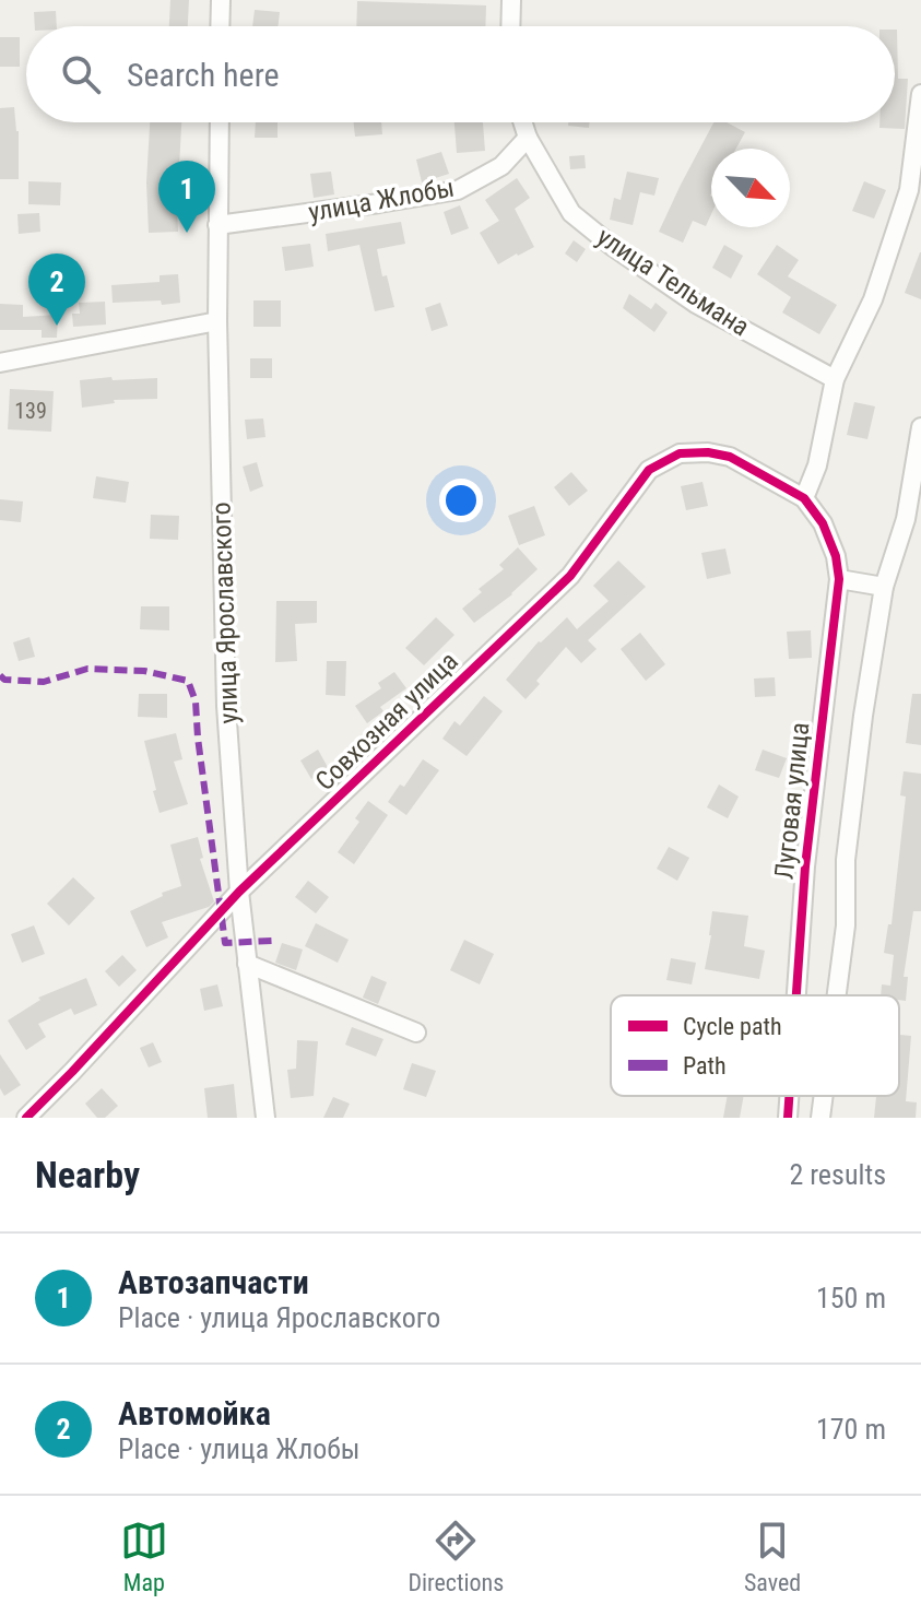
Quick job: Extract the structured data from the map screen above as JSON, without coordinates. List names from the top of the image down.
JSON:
{
  "streets": {
    "street": [
      "улица Жлобы",
      "улица Тельмана",
      "улица Ярославского",
      "Совхозная улица",
      "Луговая улица"
    ]
  },
  "crossings": [
    ["улица Жлобы", "улица Тельмана"],
    ["улица Жлобы", "улица Ярославского"],
    ["улица Ярославского", "Совхозная улица"],
    ["Совхозная улица", "Луговая улица"]
  ],
  "house_numbers": ["139"],
  "legend": ["Cycle path", "Path"],
  "north": "bottom right",
  "page": {
    "search": "Search here",
    "pins": ["1", "2"],
    "heading": ["Nearby", "2 results"],
    "list": [
      {
        "mark": "1",
        "name": "Автозапчасти",
        "note": "Place · улица Ярославского",
        "value": "150 m"
      },
      {
        "mark": "2",
        "name": "Автомойка",
        "note": "Place · улица Жлобы",
        "value": "170 m"
      }
    ],
    "nav": ["Map", "Directions", "Saved"]
  }
}
